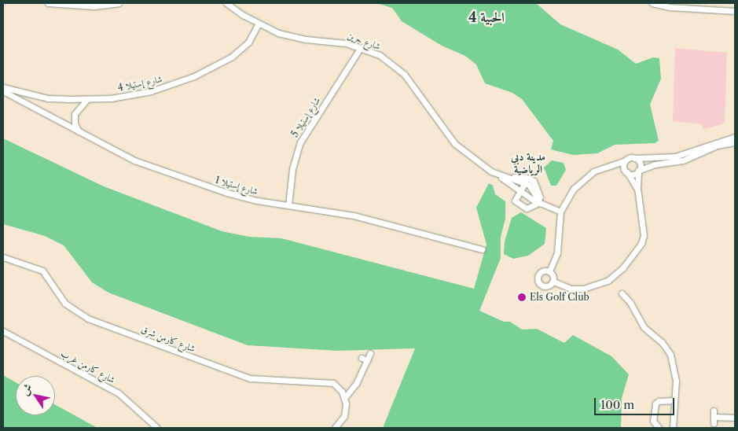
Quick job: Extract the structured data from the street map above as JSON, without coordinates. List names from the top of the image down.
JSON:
{
  "streets": {
    "street": [
      "شارع جرين",
      "شارع إستيلا 4",
      "شارع إستيلا 5",
      "شارع إستيلا 1",
      "شارع كارمن شرق",
      "شارع كارمن غرب"
    ]
  },
  "crossings": [
    ["شارع جرين", "شارع إستيلا 4"],
    ["شارع جرين", "شارع إستيلا 5"],
    ["شارع إستيلا 5", "شارع إستيلا 1"]
  ],
  "districts": ["الحبية 4", "مدينة دبي الرياضية"],
  "places": ["Els Golf Club"],
  "scale_bar": "100 m",
  "north": "top left"
}
